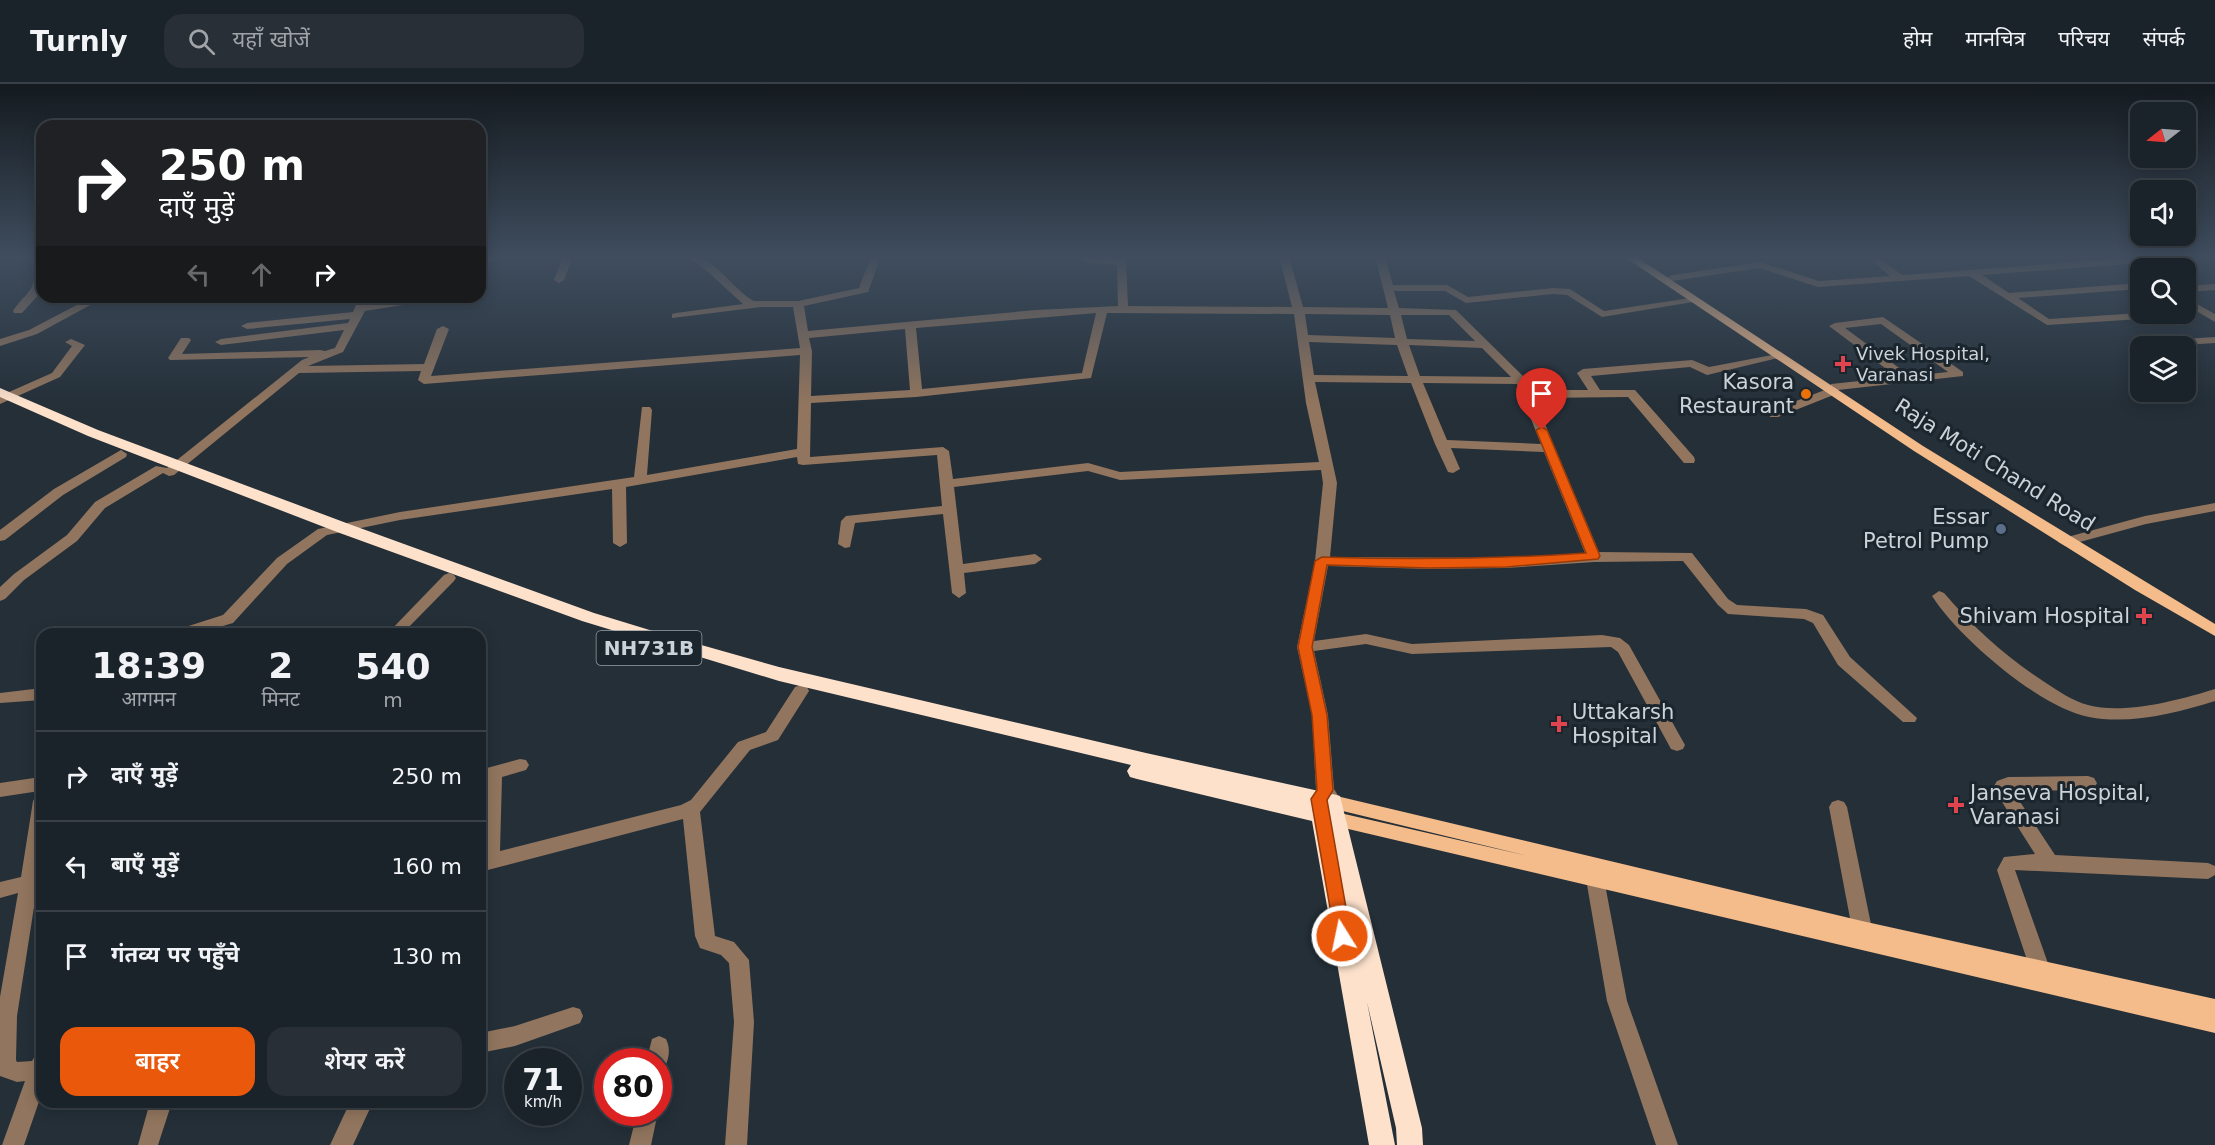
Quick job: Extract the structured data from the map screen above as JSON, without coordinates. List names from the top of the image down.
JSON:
{
  "streets": {
    "highway": ["NH731B"],
    "main road": ["Raja Moti Chand Road"]
  },
  "places": {
    "health": [
      "Vivek Hospital, Varanasi",
      "Shivam Hospital",
      "Uttakarsh Hospital",
      "Janseva Hospital, Varanasi"
    ],
    "other": ["Kasora Restaurant", "Essar Petrol Pump"]
  },
  "north": "left",
  "page": {
    "header": "Turnly",
    "search": "यहाँ खोजें",
    "nav": [
      "होम",
      "मानचित्र",
      "परिचय",
      "संपर्क"
    ],
    "turn": ["250 m", "दाएँ मुड़ें"],
    "eta": [
      "18:39",
      "आगमन",
      "2",
      "मिनट",
      "540",
      "m"
    ],
    "list": [
      {
        "name": "दाएँ मुड़ें",
        "value": "250 m"
      },
      {
        "name": "बाएँ मुड़ें",
        "value": "160 m"
      },
      {
        "name": "गंतव्य पर पहुँचे",
        "value": "130 m"
      }
    ],
    "buttons": ["बाहर", "शेयर करें"],
    "speed": "71 km/h",
    "limit": "80"
  }
}
